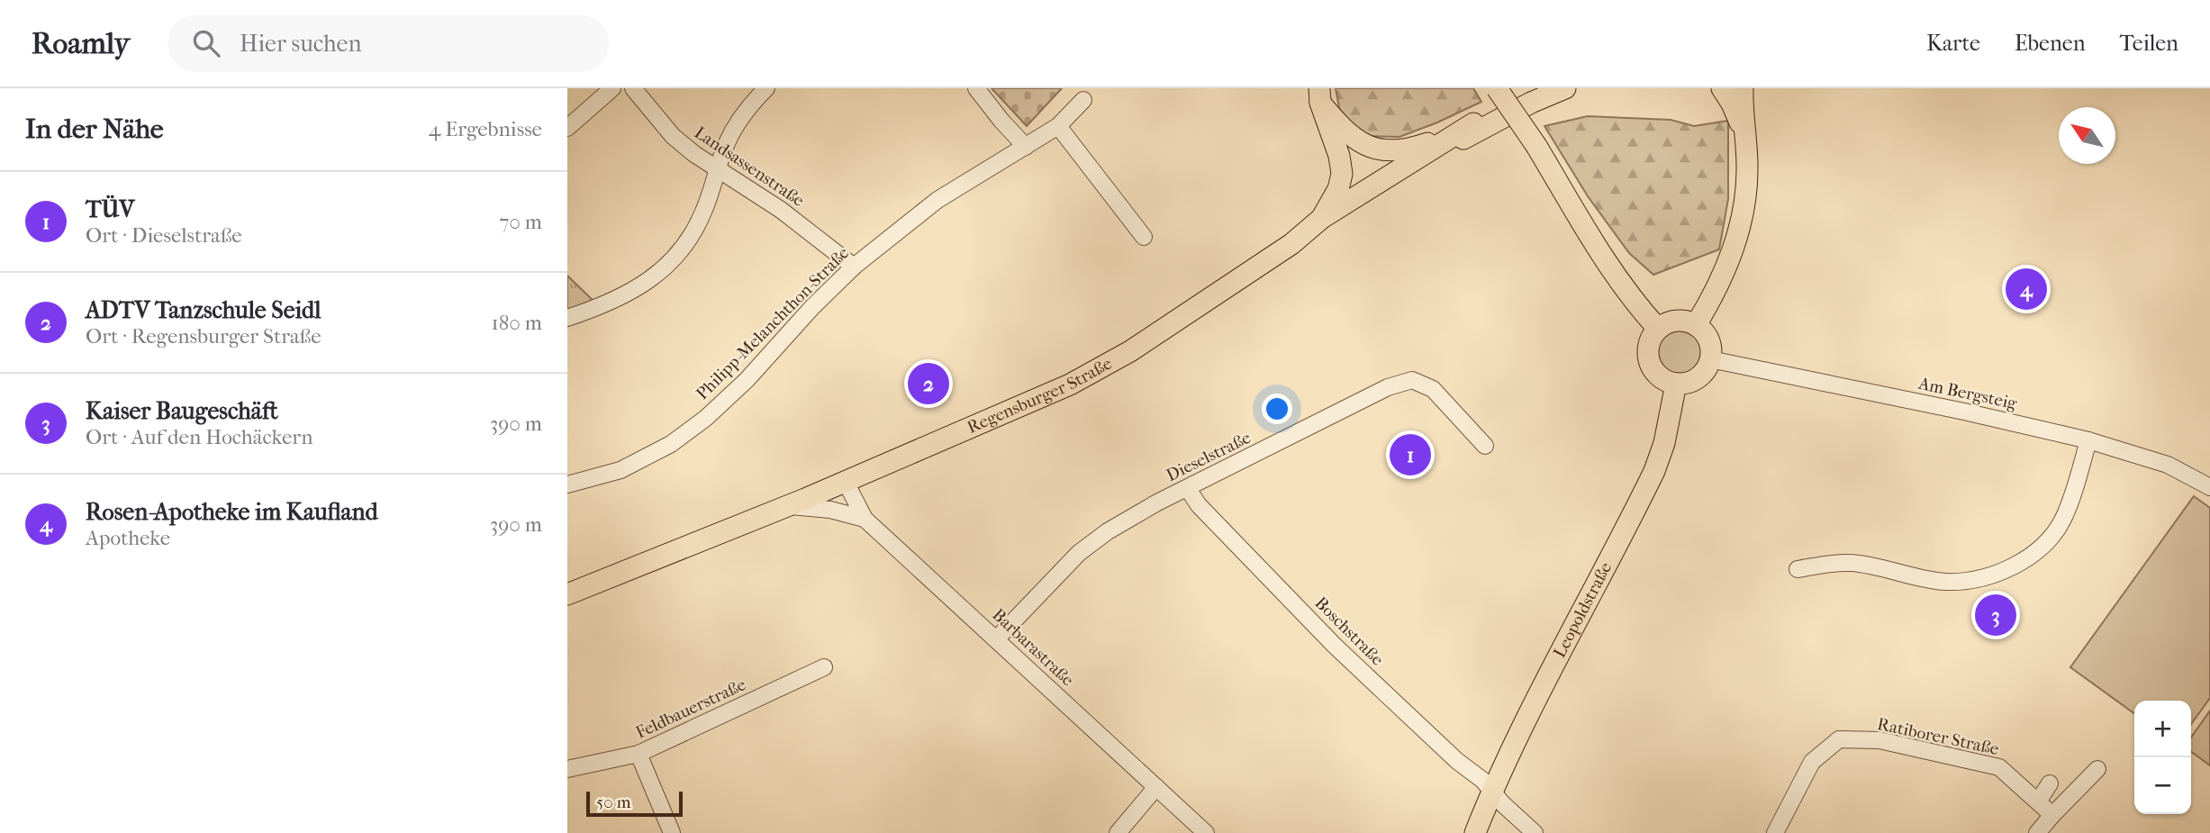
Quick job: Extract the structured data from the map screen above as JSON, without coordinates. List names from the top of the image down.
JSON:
{
  "streets": {
    "main road": ["Regensburger Straße", "Leopoldstraße"],
    "street": [
      "Landsassenstraße",
      "Philipp-Melanchthon-Straße",
      "Am Bergsteig",
      "Dieselstraße",
      "Boschstraße",
      "Barbarastraße",
      "Feldbauerstraße",
      "Ratiborer Straße"
    ]
  },
  "crossings": [
    ["Landsassenstraße", "Philipp-Melanchthon-Straße"],
    ["Am Bergsteig", "Leopoldstraße"],
    ["Regensburger Straße", "Barbarastraße"],
    ["Dieselstraße", "Boschstraße"],
    ["Dieselstraße", "Barbarastraße"],
    ["Leopoldstraße", "Boschstraße"]
  ],
  "scale_bar": "50 m",
  "north": "top left",
  "page": {
    "header": "Roamly",
    "search": "Hier suchen",
    "nav": ["Karte", "Ebenen", "Teilen"],
    "heading": ["In der Nähe", "4 Ergebnisse"],
    "list": [
      {
        "mark": "1",
        "name": "TÜV",
        "note": "Ort · Dieselstraße",
        "value": "70 m"
      },
      {
        "mark": "2",
        "name": "ADTV Tanzschule Seidl",
        "note": "Ort · Regensburger Straße",
        "value": "180 m"
      },
      {
        "mark": "3",
        "name": "Kaiser Baugeschäft",
        "note": "Ort · Auf den Hochäckern",
        "value": "390 m"
      },
      {
        "mark": "4",
        "name": "Rosen-Apotheke im Kaufland",
        "note": "Apotheke",
        "value": "390 m"
      }
    ],
    "pins": [
      "4",
      "2",
      "1",
      "3"
    ],
    "map_buttons": ["+", "−"],
    "scale": "50 m"
  }
}
